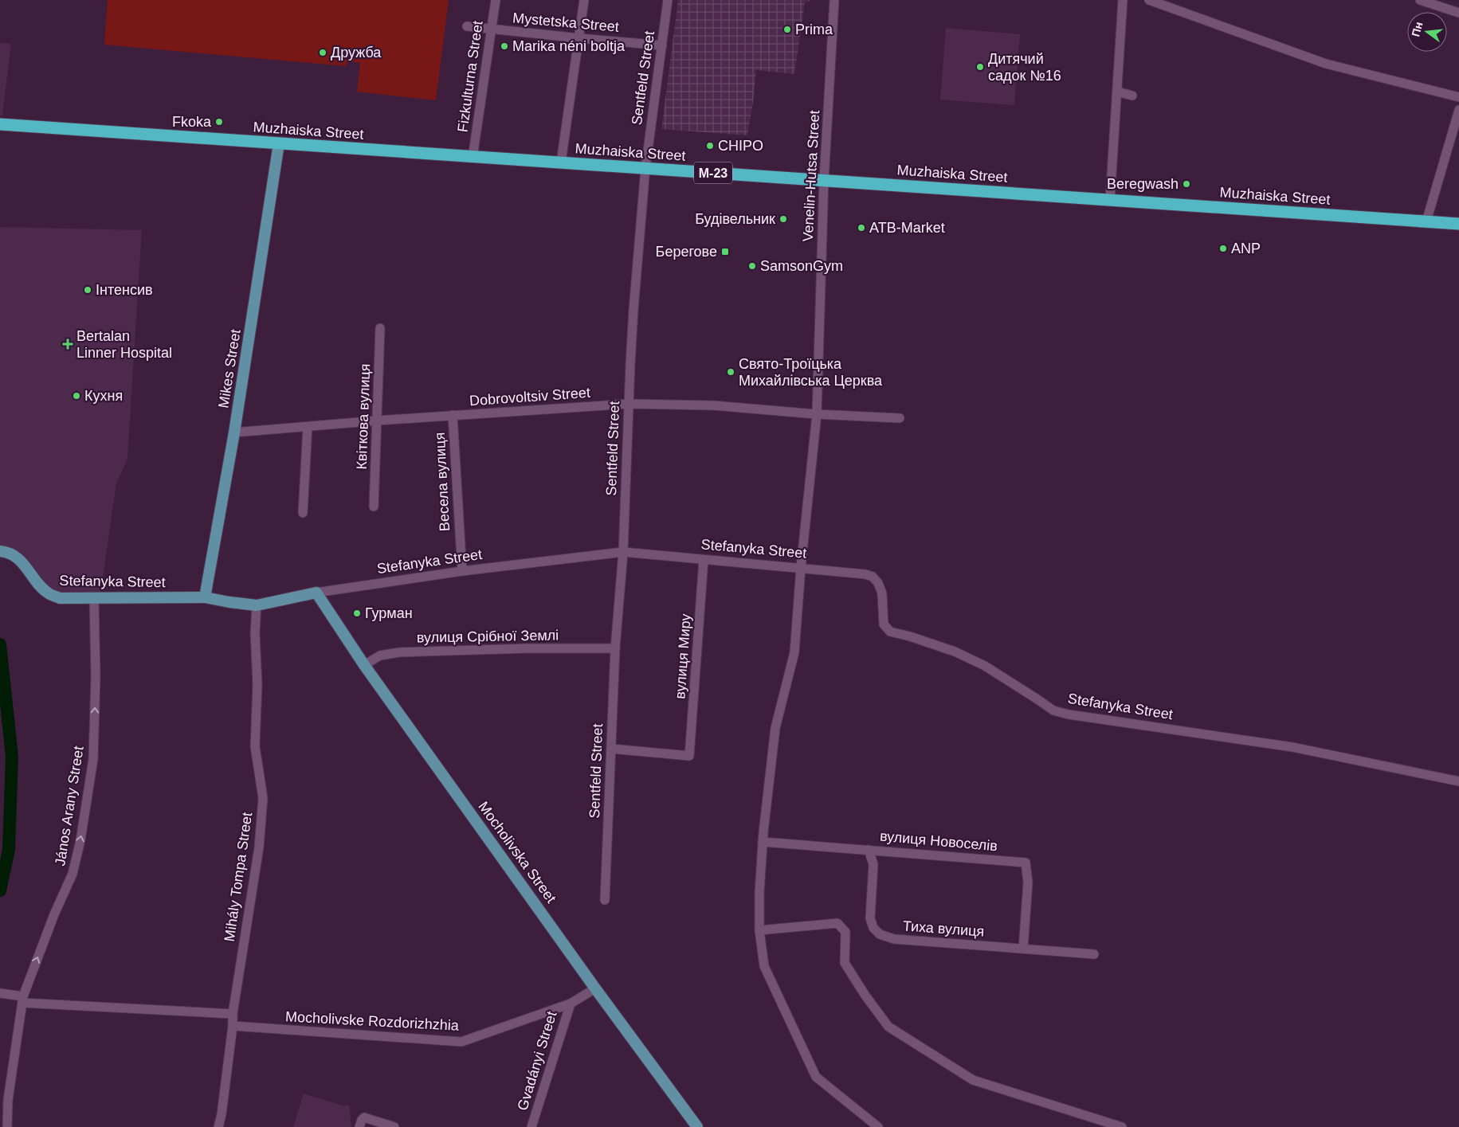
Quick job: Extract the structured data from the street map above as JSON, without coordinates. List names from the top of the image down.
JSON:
{
  "streets": {
    "highway": ["Muzhaiska Street", "М-23"],
    "main road": ["Mikes Street", "Stefanyka Street", "Mocholivska Street"],
    "street": [
      "Mystetska Street",
      "Fizkulturna Street",
      "Sentfeld Street",
      "Venelin-Hutsa Street",
      "Dobrovoltsiv Street",
      "Квіткова вулиця",
      "Весела вулиця",
      "вулиця Срібної Землі",
      "вулиця Миру",
      "János Arany Street",
      "вулиця Новоселів",
      "Mihály Tompa Street",
      "Тиха вулиця",
      "Mocholivske Rozdorizhzhia",
      "Gvadányi Street"
    ]
  },
  "crossings": [
    ["Mystetska Street", "Fizkulturna Street"],
    ["Mystetska Street", "Sentfeld Street"],
    ["Fizkulturna Street", "Muzhaiska Street"],
    ["Sentfeld Street", "Muzhaiska Street"],
    ["Sentfeld Street", "Dobrovoltsiv Street"],
    ["Sentfeld Street", "Stefanyka Street"],
    ["Sentfeld Street", "вулиця Срібної Землі"],
    ["Sentfeld Street", "вулиця Миру"],
    ["Muzhaiska Street", "М-23"],
    ["Muzhaiska Street", "Venelin-Hutsa Street"],
    ["Muzhaiska Street", "Mikes Street"],
    ["Venelin-Hutsa Street", "Dobrovoltsiv Street"],
    ["Venelin-Hutsa Street", "Stefanyka Street"],
    ["Venelin-Hutsa Street", "вулиця Новоселів"],
    ["Mikes Street", "Dobrovoltsiv Street"],
    ["Mikes Street", "Stefanyka Street"],
    ["Dobrovoltsiv Street", "Квіткова вулиця"],
    ["Dobrovoltsiv Street", "Весела вулиця"],
    ["Весела вулиця", "Stefanyka Street"],
    ["Stefanyka Street", "вулиця Миру"],
    ["Stefanyka Street", "János Arany Street"],
    ["Stefanyka Street", "Mocholivska Street"],
    ["Stefanyka Street", "Mihály Tompa Street"],
    ["вулиця Срібної Землі", "Mocholivska Street"],
    ["вулиця Новоселів", "Тиха вулиця"],
    ["Mocholivska Street", "Mocholivske Rozdorizhzhia"],
    ["Mihály Tompa Street", "Mocholivske Rozdorizhzhia"],
    ["Mocholivske Rozdorizhzhia", "Gvadányi Street"]
  ],
  "one_way": ["János Arany Street"],
  "places": {
    "other": [
      "Prima",
      "Marika néni boltja",
      "Дружба",
      "Дитячий садок №16",
      "Fkoka",
      "CHIPO",
      "Beregwash",
      "Будівельник",
      "ATB-Market",
      "ANP",
      "SamsonGym",
      "Інтенсив",
      "Свято-Троїцька Михайлівська Церква",
      "Кухня",
      "Гурман"
    ],
    "transit": ["Берегове"],
    "health": ["Bertalan Linner Hospital"]
  },
  "north": "left"
}
